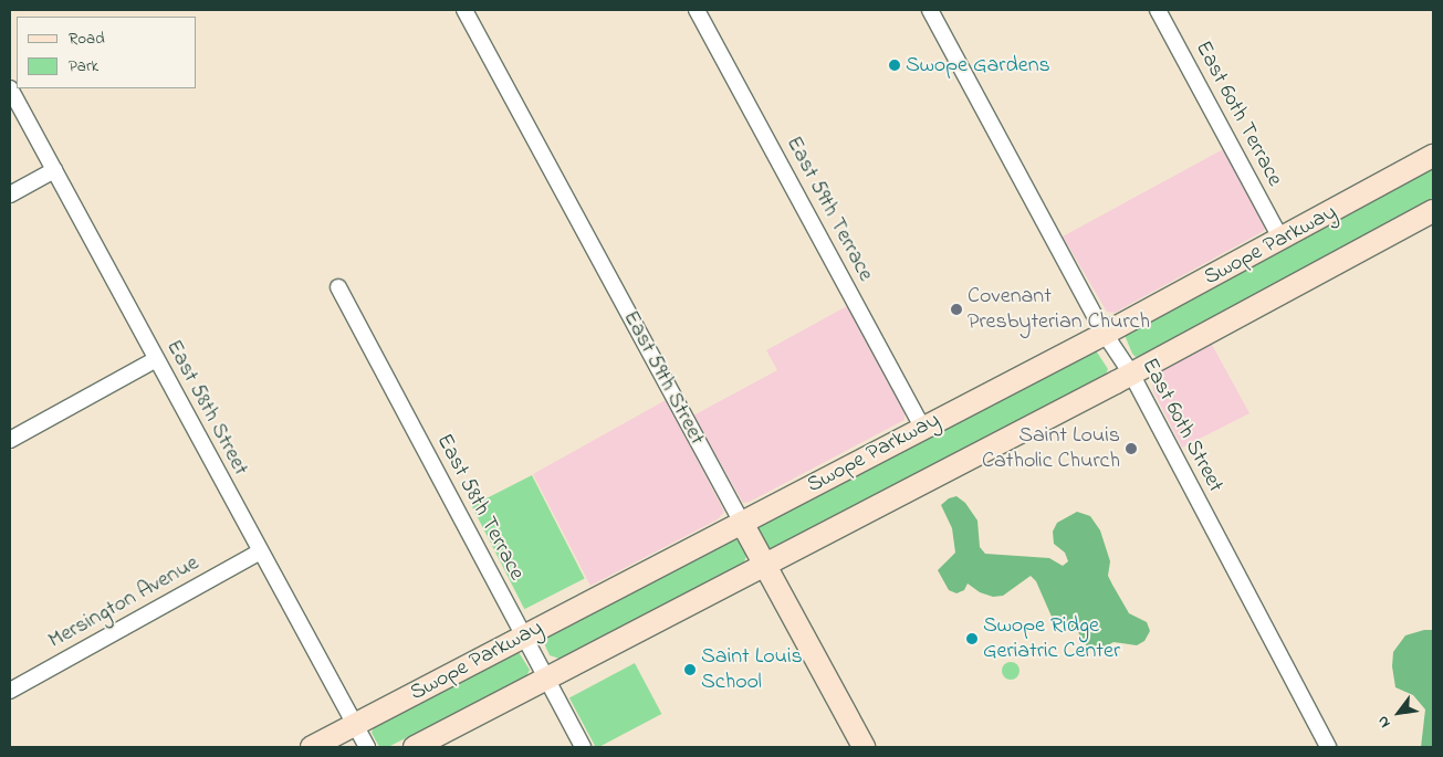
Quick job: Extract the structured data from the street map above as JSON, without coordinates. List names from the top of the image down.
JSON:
{
  "streets": {
    "main road": ["Swope Parkway", "East 59th Street"],
    "street": [
      "East 60th Terrace",
      "East 59th Terrace",
      "East 58th Street",
      "East 60th Street",
      "East 58th Terrace",
      "Mersington Avenue"
    ]
  },
  "crossings": [
    ["East 60th Terrace", "Swope Parkway"],
    ["East 59th Terrace", "Swope Parkway"],
    ["Swope Parkway", "East 59th Street"],
    ["Swope Parkway", "East 58th Street"],
    ["Swope Parkway", "East 60th Street"],
    ["Swope Parkway", "East 58th Terrace"],
    ["East 58th Street", "Mersington Avenue"]
  ],
  "places": [
    "Swope Gardens",
    "Covenant Presbyterian Church",
    "Saint Louis Catholic Church",
    "Swope Ridge Geriatric Center",
    "Saint Louis School"
  ],
  "legend": ["Road", "Park"],
  "north": "bottom left"
}
